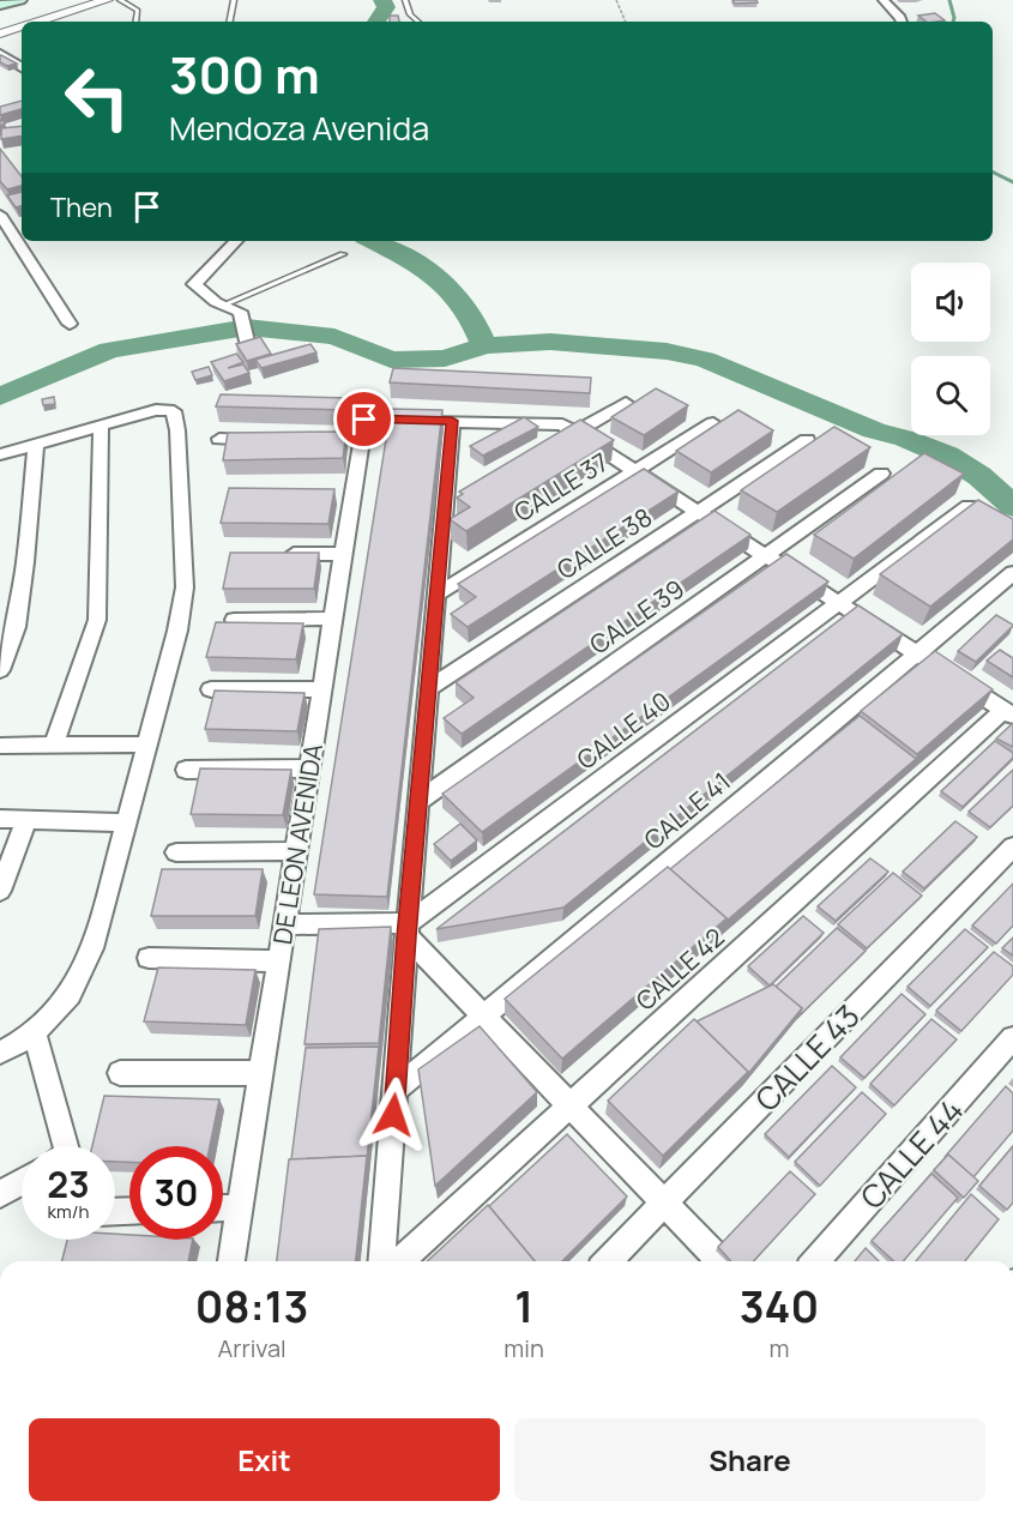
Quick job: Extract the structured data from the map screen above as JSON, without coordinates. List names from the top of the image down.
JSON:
{
  "streets": {
    "street": [
      "CALLE 37",
      "CALLE 38",
      "CALLE 39",
      "CALLE 40",
      "CALLE 41",
      "DE LEON AVENIDA",
      "CALLE 42",
      "CALLE 43",
      "CALLE 44"
    ]
  },
  "page": {
    "turn": ["300 m", "Mendoza Avenida"],
    "then": "Then",
    "speed": "23 km/h",
    "limit": "30",
    "eta": [
      "08:13",
      "Arrival",
      "1",
      "min",
      "340",
      "m"
    ],
    "buttons": ["Exit", "Share"]
  }
}
